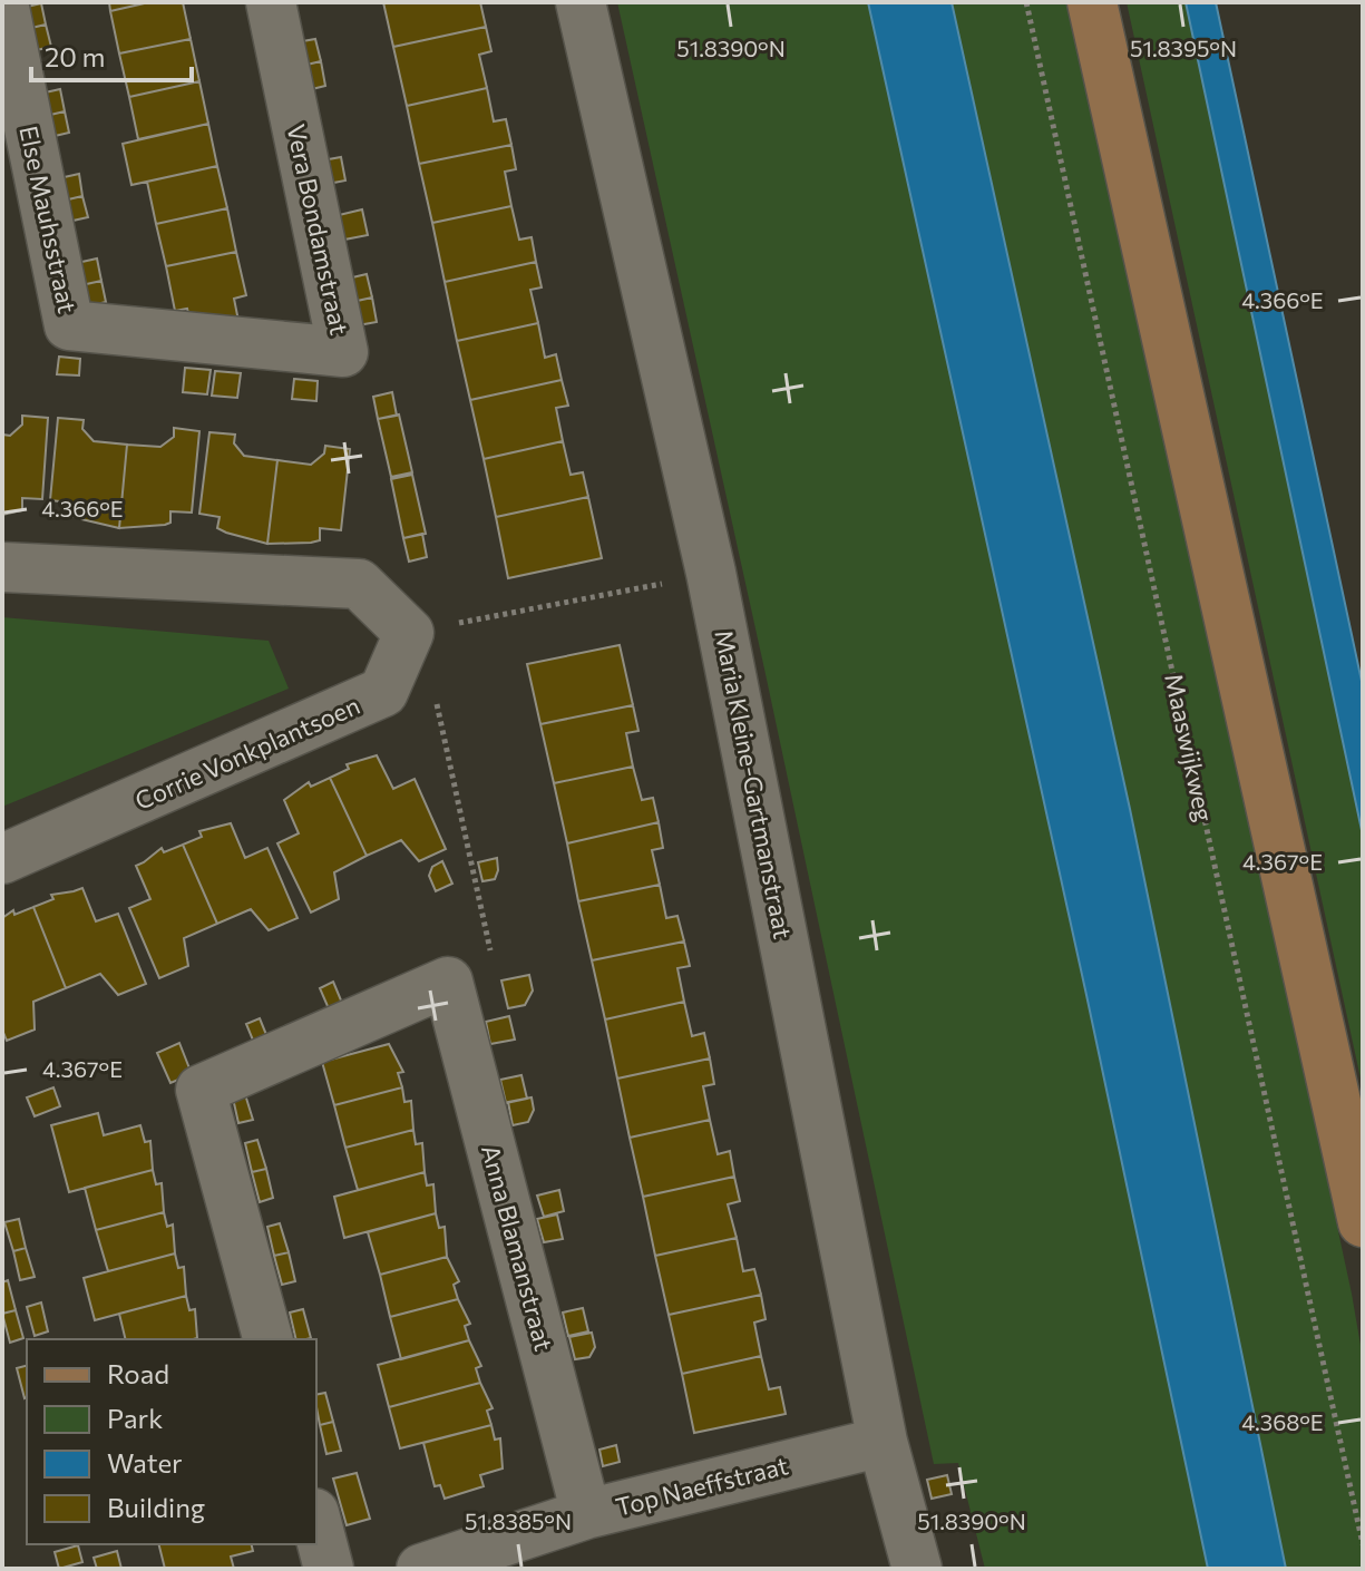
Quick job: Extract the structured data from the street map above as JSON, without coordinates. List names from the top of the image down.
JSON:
{
  "streets": {
    "street": [
      "Else Mauhsstraat",
      "Vera Bondamstraat",
      "Corrie Vonkplantsoen",
      "Maria Kleine-Gartmanstraat",
      "Anna Blamanstraat",
      "Top Naeffstraat"
    ],
    "path": ["Maaswijkweg"]
  },
  "crossings": [
    ["Else Mauhsstraat", "Vera Bondamstraat"],
    ["Maria Kleine-Gartmanstraat", "Top Naeffstraat"],
    ["Anna Blamanstraat", "Top Naeffstraat"]
  ],
  "legend": [
    "Road",
    "Park",
    "Water",
    "Building"
  ],
  "scale_bar": "20 m",
  "coordinates": [
    "51.8395°N",
    "51.8390°N",
    "4.366°E",
    "4.367°E",
    "4.368°E",
    "51.8385°N"
  ]
}
